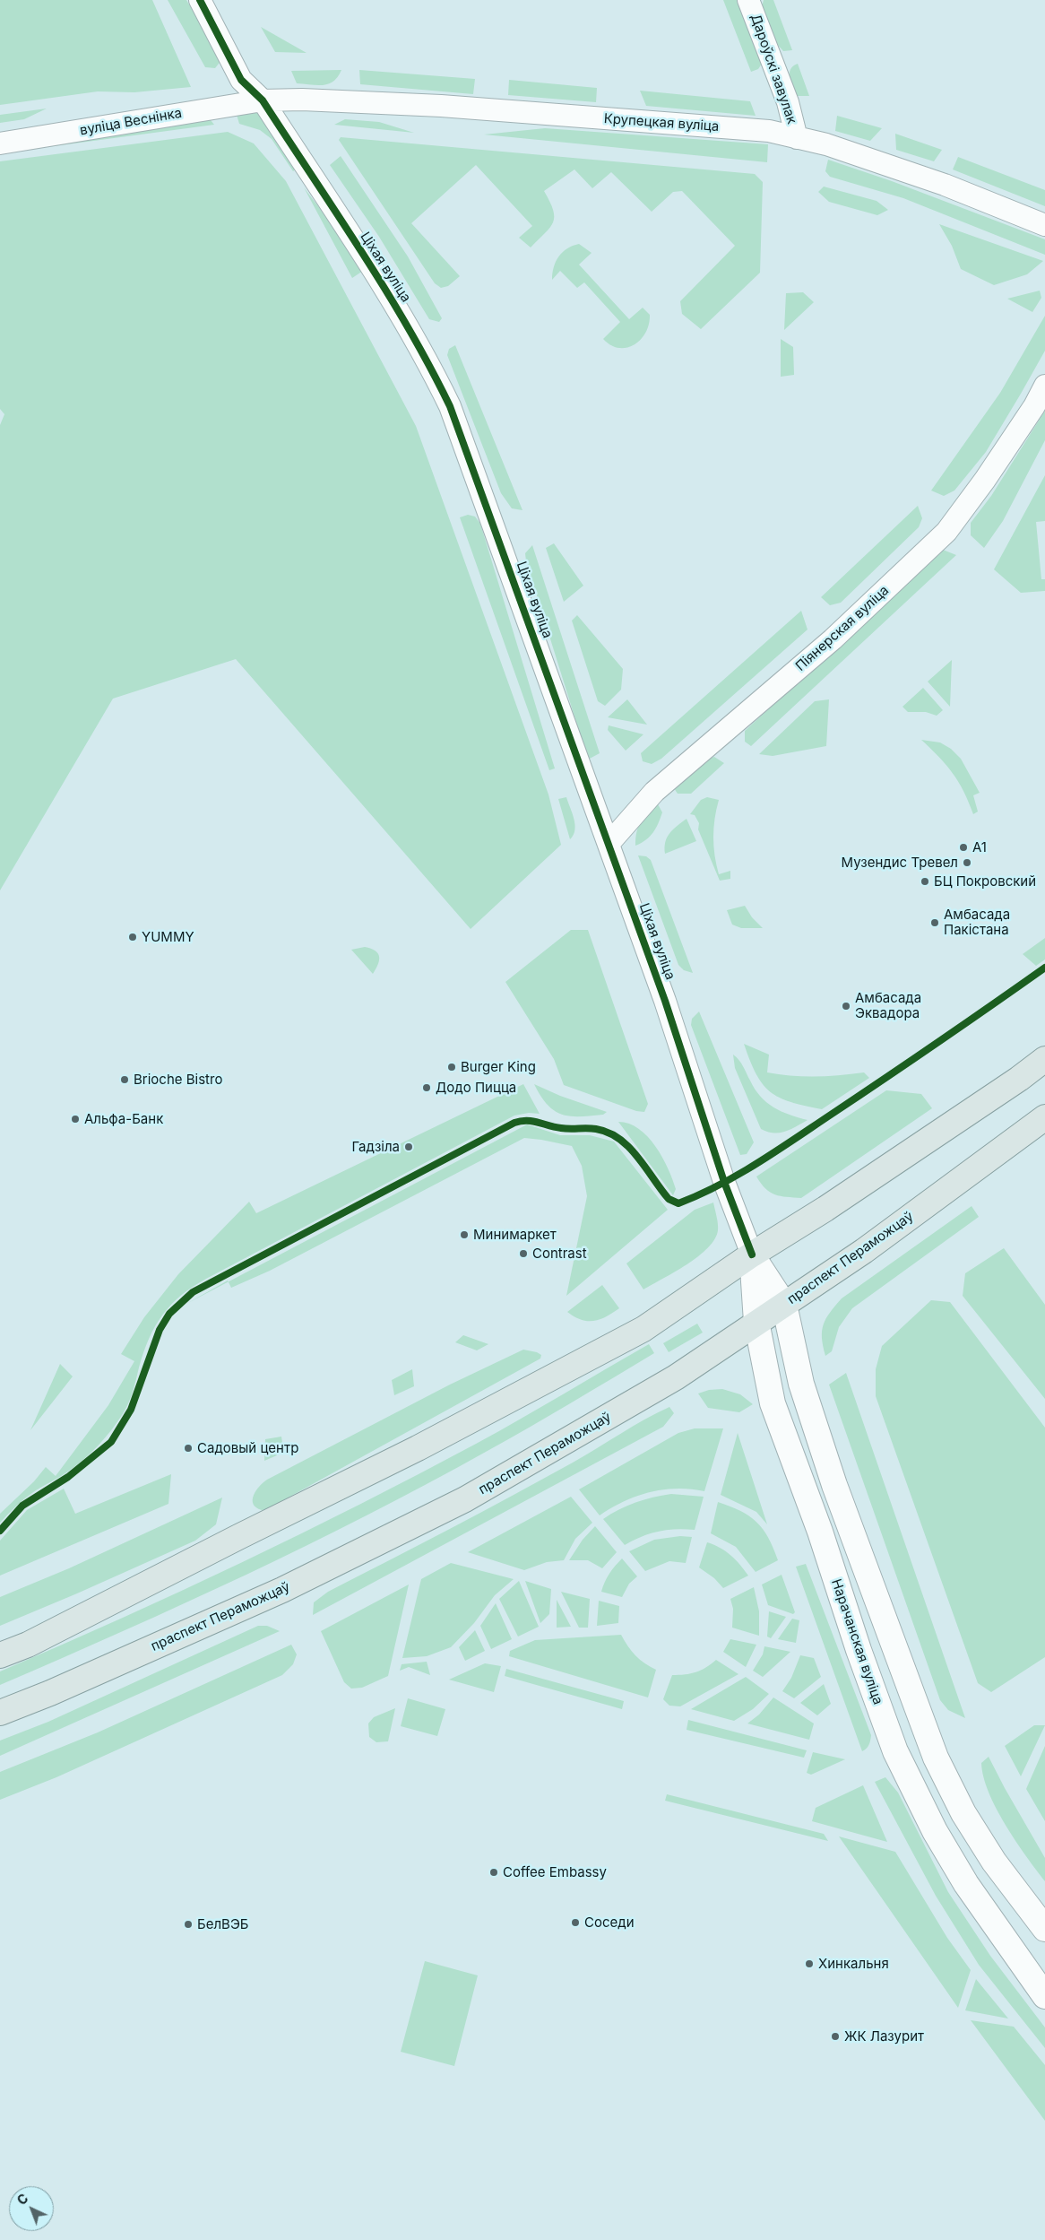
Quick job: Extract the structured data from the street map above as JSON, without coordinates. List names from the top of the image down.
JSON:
{
  "streets": {
    "main road": ["праспект Пераможцаў", "Нарачанская вуліца"],
    "street": [
      "Дароўскі завулак",
      "вуліца Веснінка",
      "Крупецкая вуліца",
      "Ціхая вуліца",
      "Піянерская вуліца"
    ]
  },
  "crossings": [
    ["Дароўскі завулак", "Крупецкая вуліца"],
    ["вуліца Веснінка", "Крупецкая вуліца"],
    ["вуліца Веснінка", "Ціхая вуліца"],
    ["Крупецкая вуліца", "Ціхая вуліца"],
    ["Ціхая вуліца", "Піянерская вуліца"],
    ["Ціхая вуліца", "Нарачанская вуліца"],
    ["праспект Пераможцаў", "Нарачанская вуліца"]
  ],
  "places": [
    "A1",
    "Музендис Тревел",
    "БЦ Покровский",
    "Амбасада Пакістана",
    "YUMMY",
    "Амбасада Эквадора",
    "Burger King",
    "Brioche Bistro",
    "Додо Пицца",
    "Альфа-Банк",
    "Гадзіла",
    "Минимаркет",
    "Contrast",
    "Садовый центр",
    "Coffee Embassy",
    "Соседи",
    "БелВЭБ",
    "Хинкальня",
    "ЖК Лазурит"
  ],
  "north": "top left"
}
